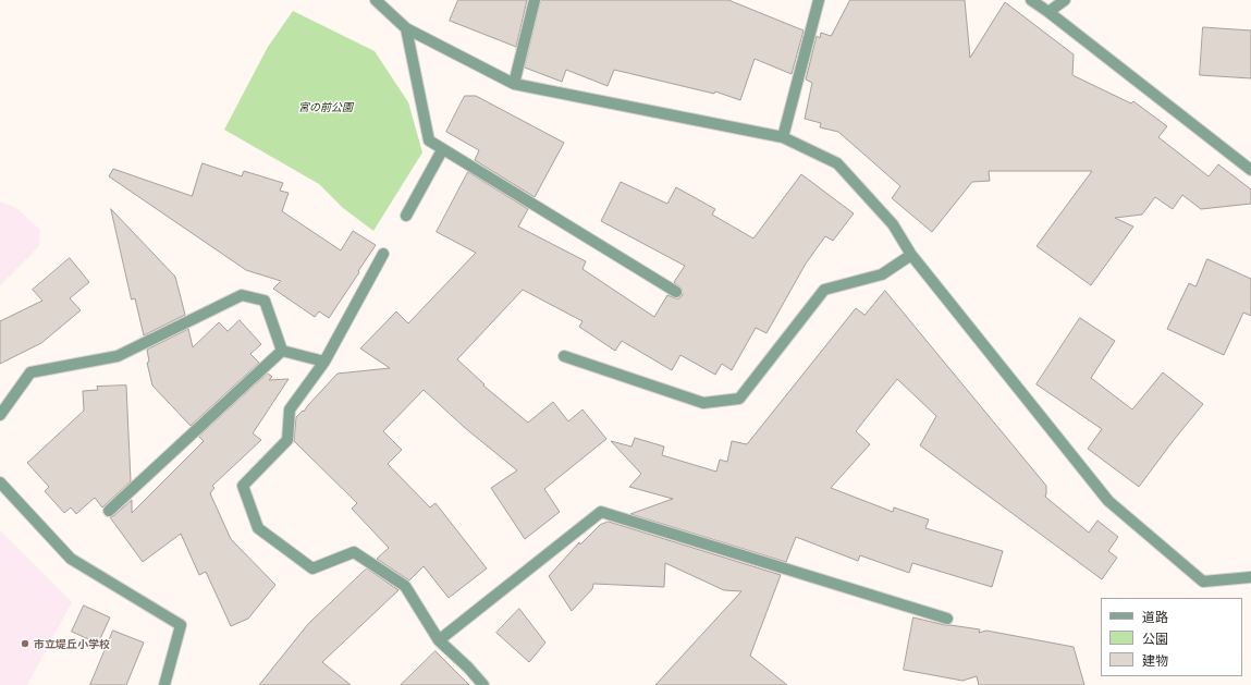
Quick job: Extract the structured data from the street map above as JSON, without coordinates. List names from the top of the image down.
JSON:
{
  "parks": ["宮の前公園"],
  "places": ["市立堤丘小学校"],
  "legend": ["道路", "公園", "建物"]
}
